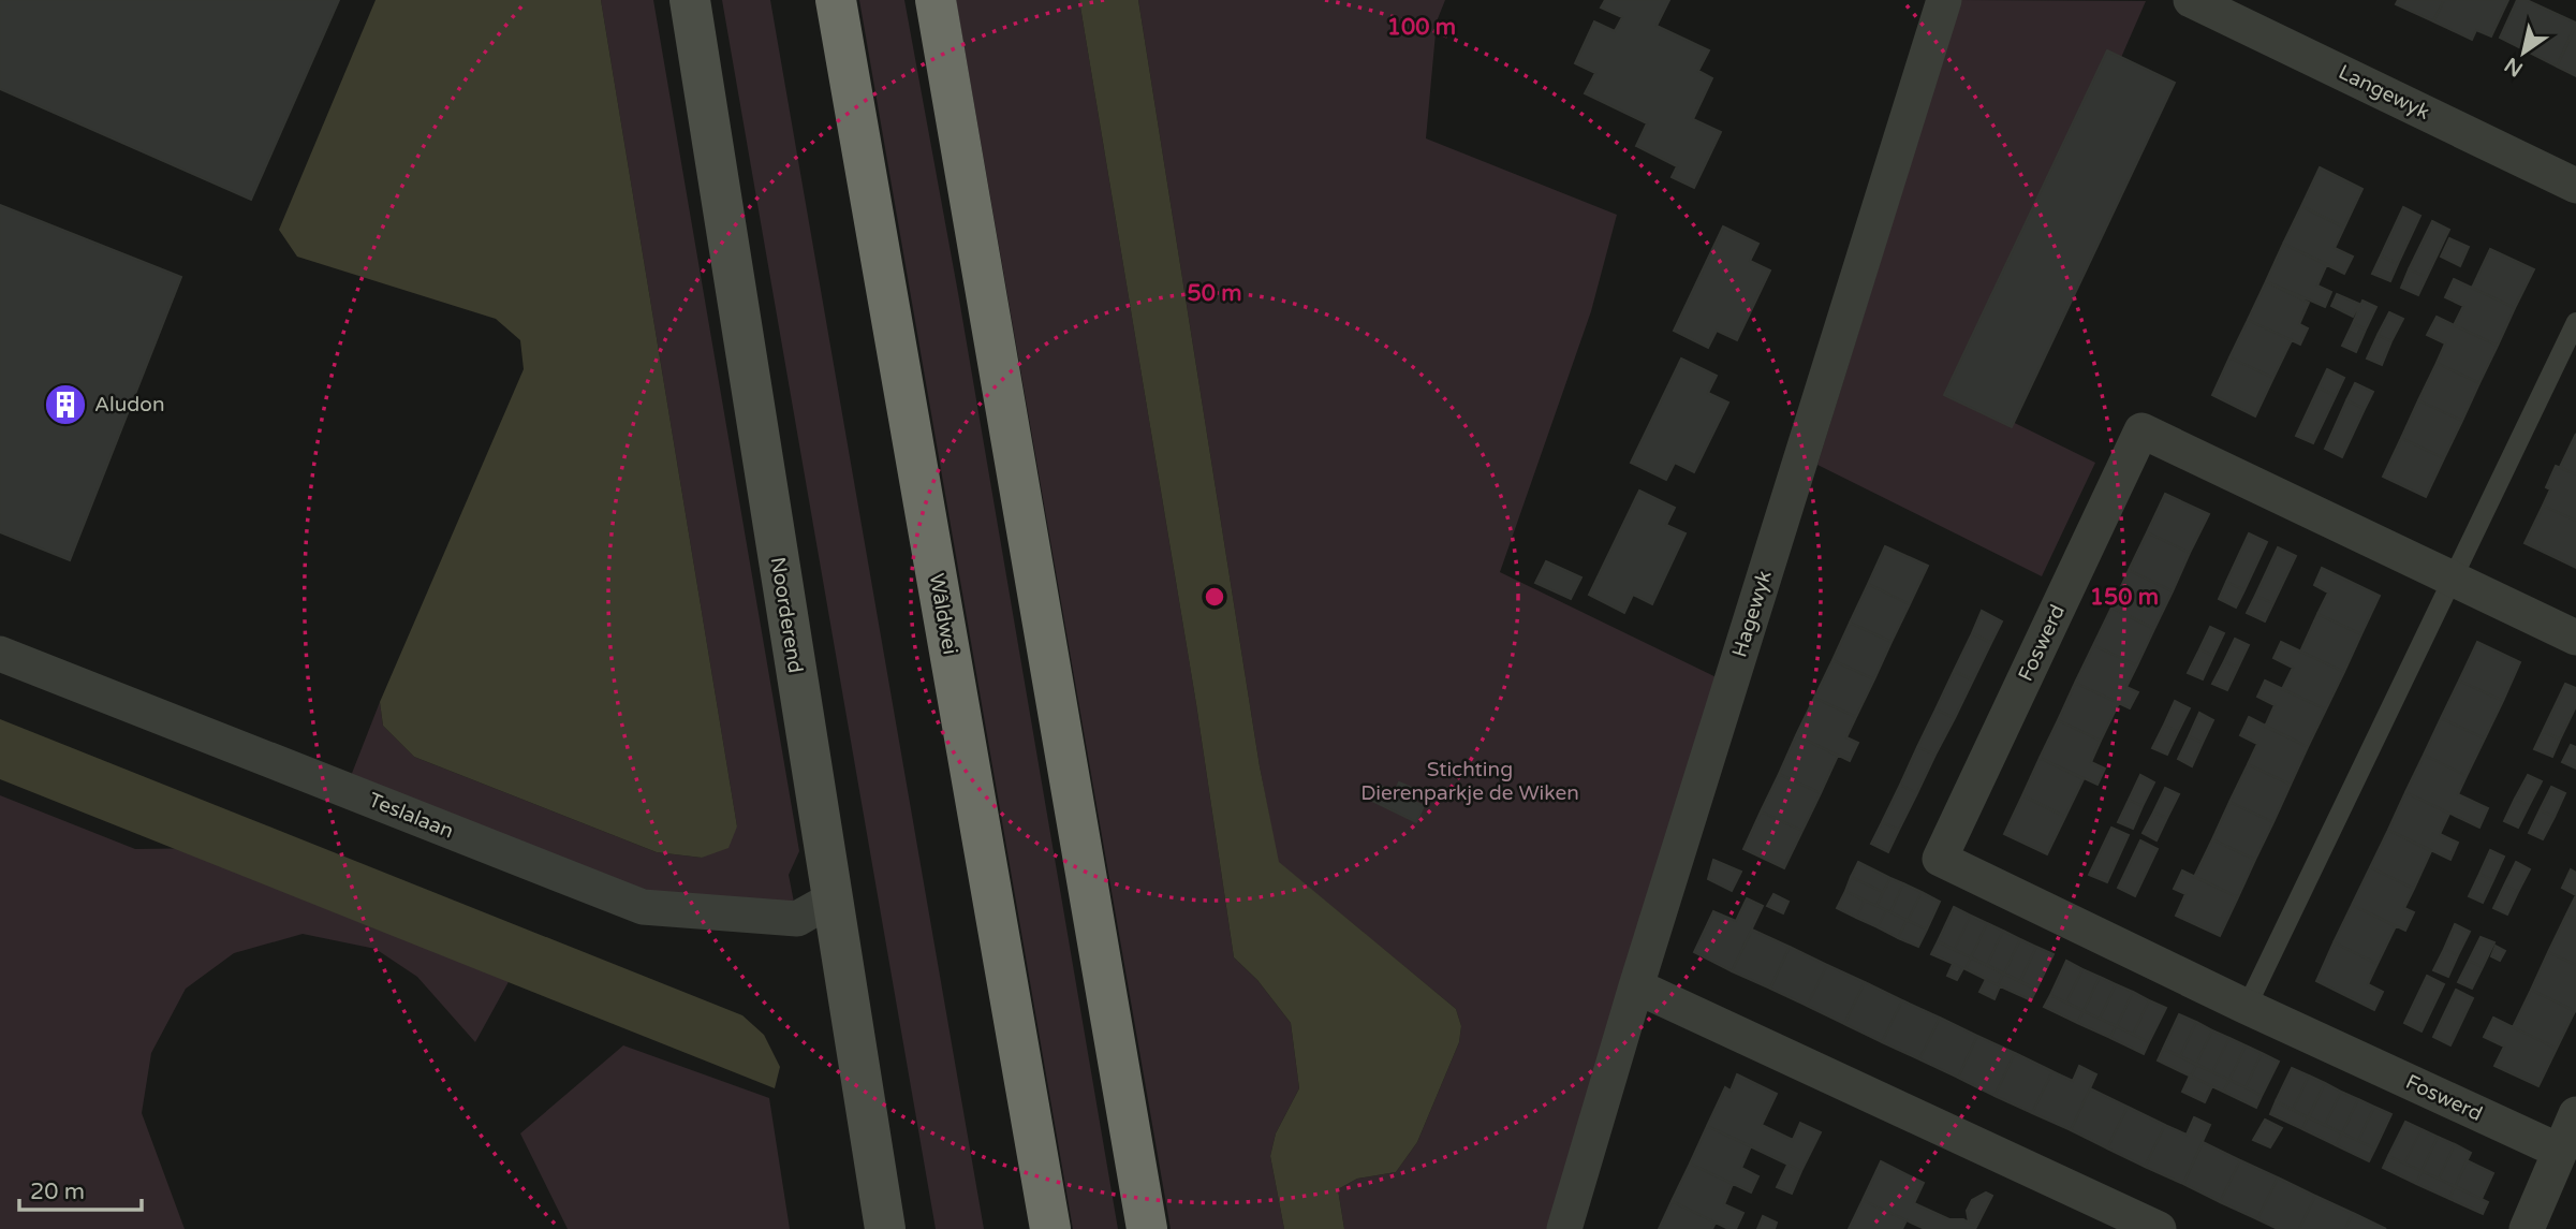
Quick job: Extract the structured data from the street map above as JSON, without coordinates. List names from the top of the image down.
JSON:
{
  "streets": {
    "highway": ["Wâldwei"],
    "street": [
      "Langewyk",
      "Hagewyk",
      "Noorderend",
      "Foswerd",
      "Teslalaan"
    ]
  },
  "crossings": [
    ["Noorderend", "Teslalaan"]
  ],
  "parks": ["Stichting Dierenparkje de Wiken"],
  "places": {
    "building": ["Aludon"]
  },
  "scale_bar": "20 m",
  "north": "bottom left",
  "rings": ["100 m", "50 m", "150 m"]
}
